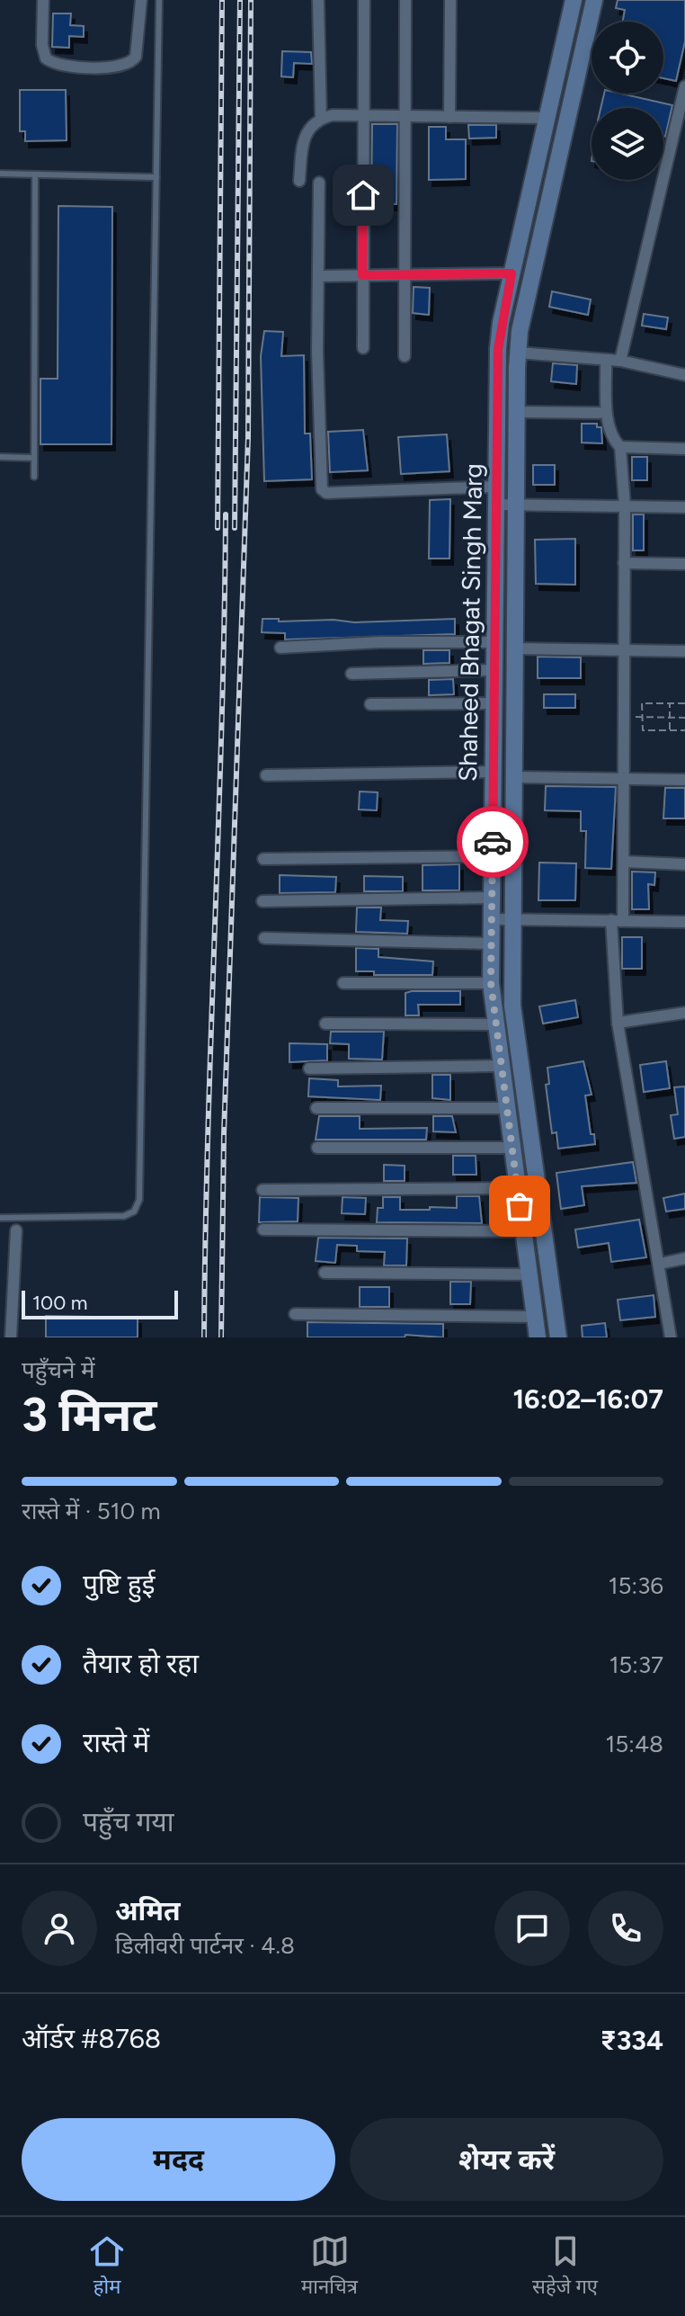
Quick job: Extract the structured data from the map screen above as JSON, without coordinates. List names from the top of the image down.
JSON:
{
  "streets": {
    "street": ["Shaheed Bhagat Singh Marg"]
  },
  "scale_bar": "100 m",
  "page": {
    "scale": "100 m",
    "heading": ["3 मिनट", "पहुँचने में", "16:02–16:07"],
    "panel": [
      "अमित",
      "डिलीवरी पार्टनर · 4.8",
      "ऑर्डर #8768",
      "₹334"
    ],
    "bar": "रास्ते में · 510 m",
    "list": [
      ["पुष्टि हुई", "15:36"],
      ["तैयार हो रहा", "15:37"],
      ["रास्ते में", "15:48"],
      "पहुँच गया"
    ],
    "buttons": ["मदद", "शेयर करें"],
    "tabs": ["होम", "मानचित्र", "सहेजे गए"]
  }
}
